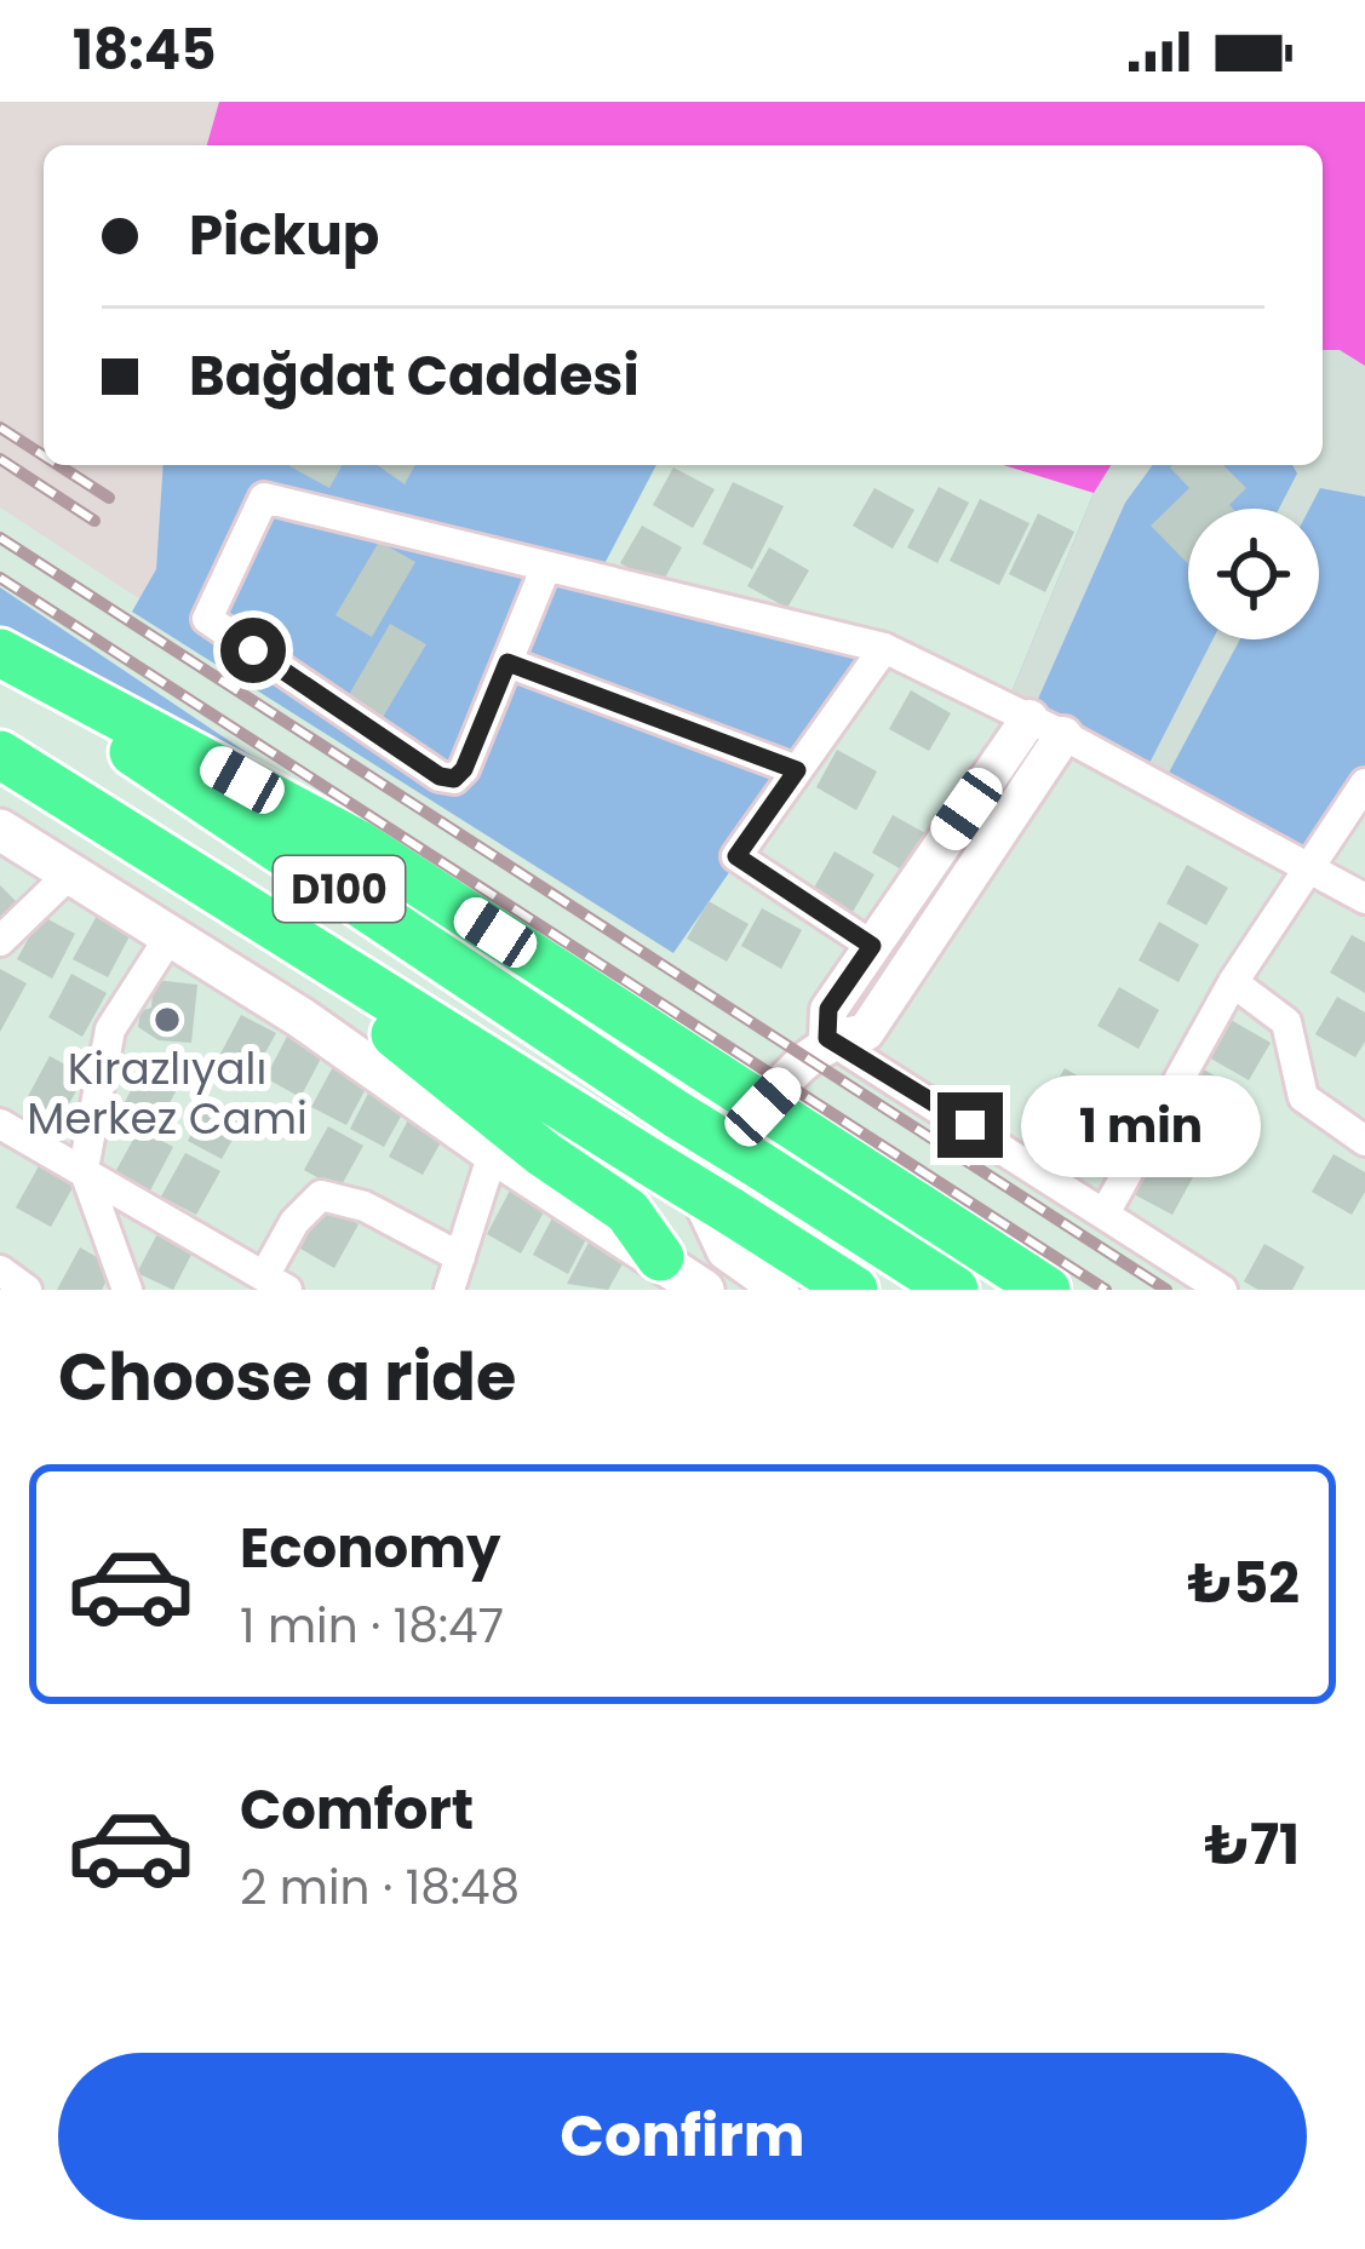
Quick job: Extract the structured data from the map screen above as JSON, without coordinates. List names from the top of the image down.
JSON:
{
  "streets": {
    "highway": ["D100"]
  },
  "places": ["Kirazlıyalı Merkez Cami"],
  "page": {
    "status": "18:45",
    "banner": ["Pickup", "Bağdat Caddesi"],
    "bubble": "1 min",
    "heading": "Choose a ride",
    "list": [
      {
        "name": "Economy",
        "note": "1 min · 18:47",
        "value": "₺52"
      },
      {
        "name": "Comfort",
        "note": "2 min · 18:48",
        "value": "₺71"
      }
    ],
    "buttons": "Confirm"
  }
}
